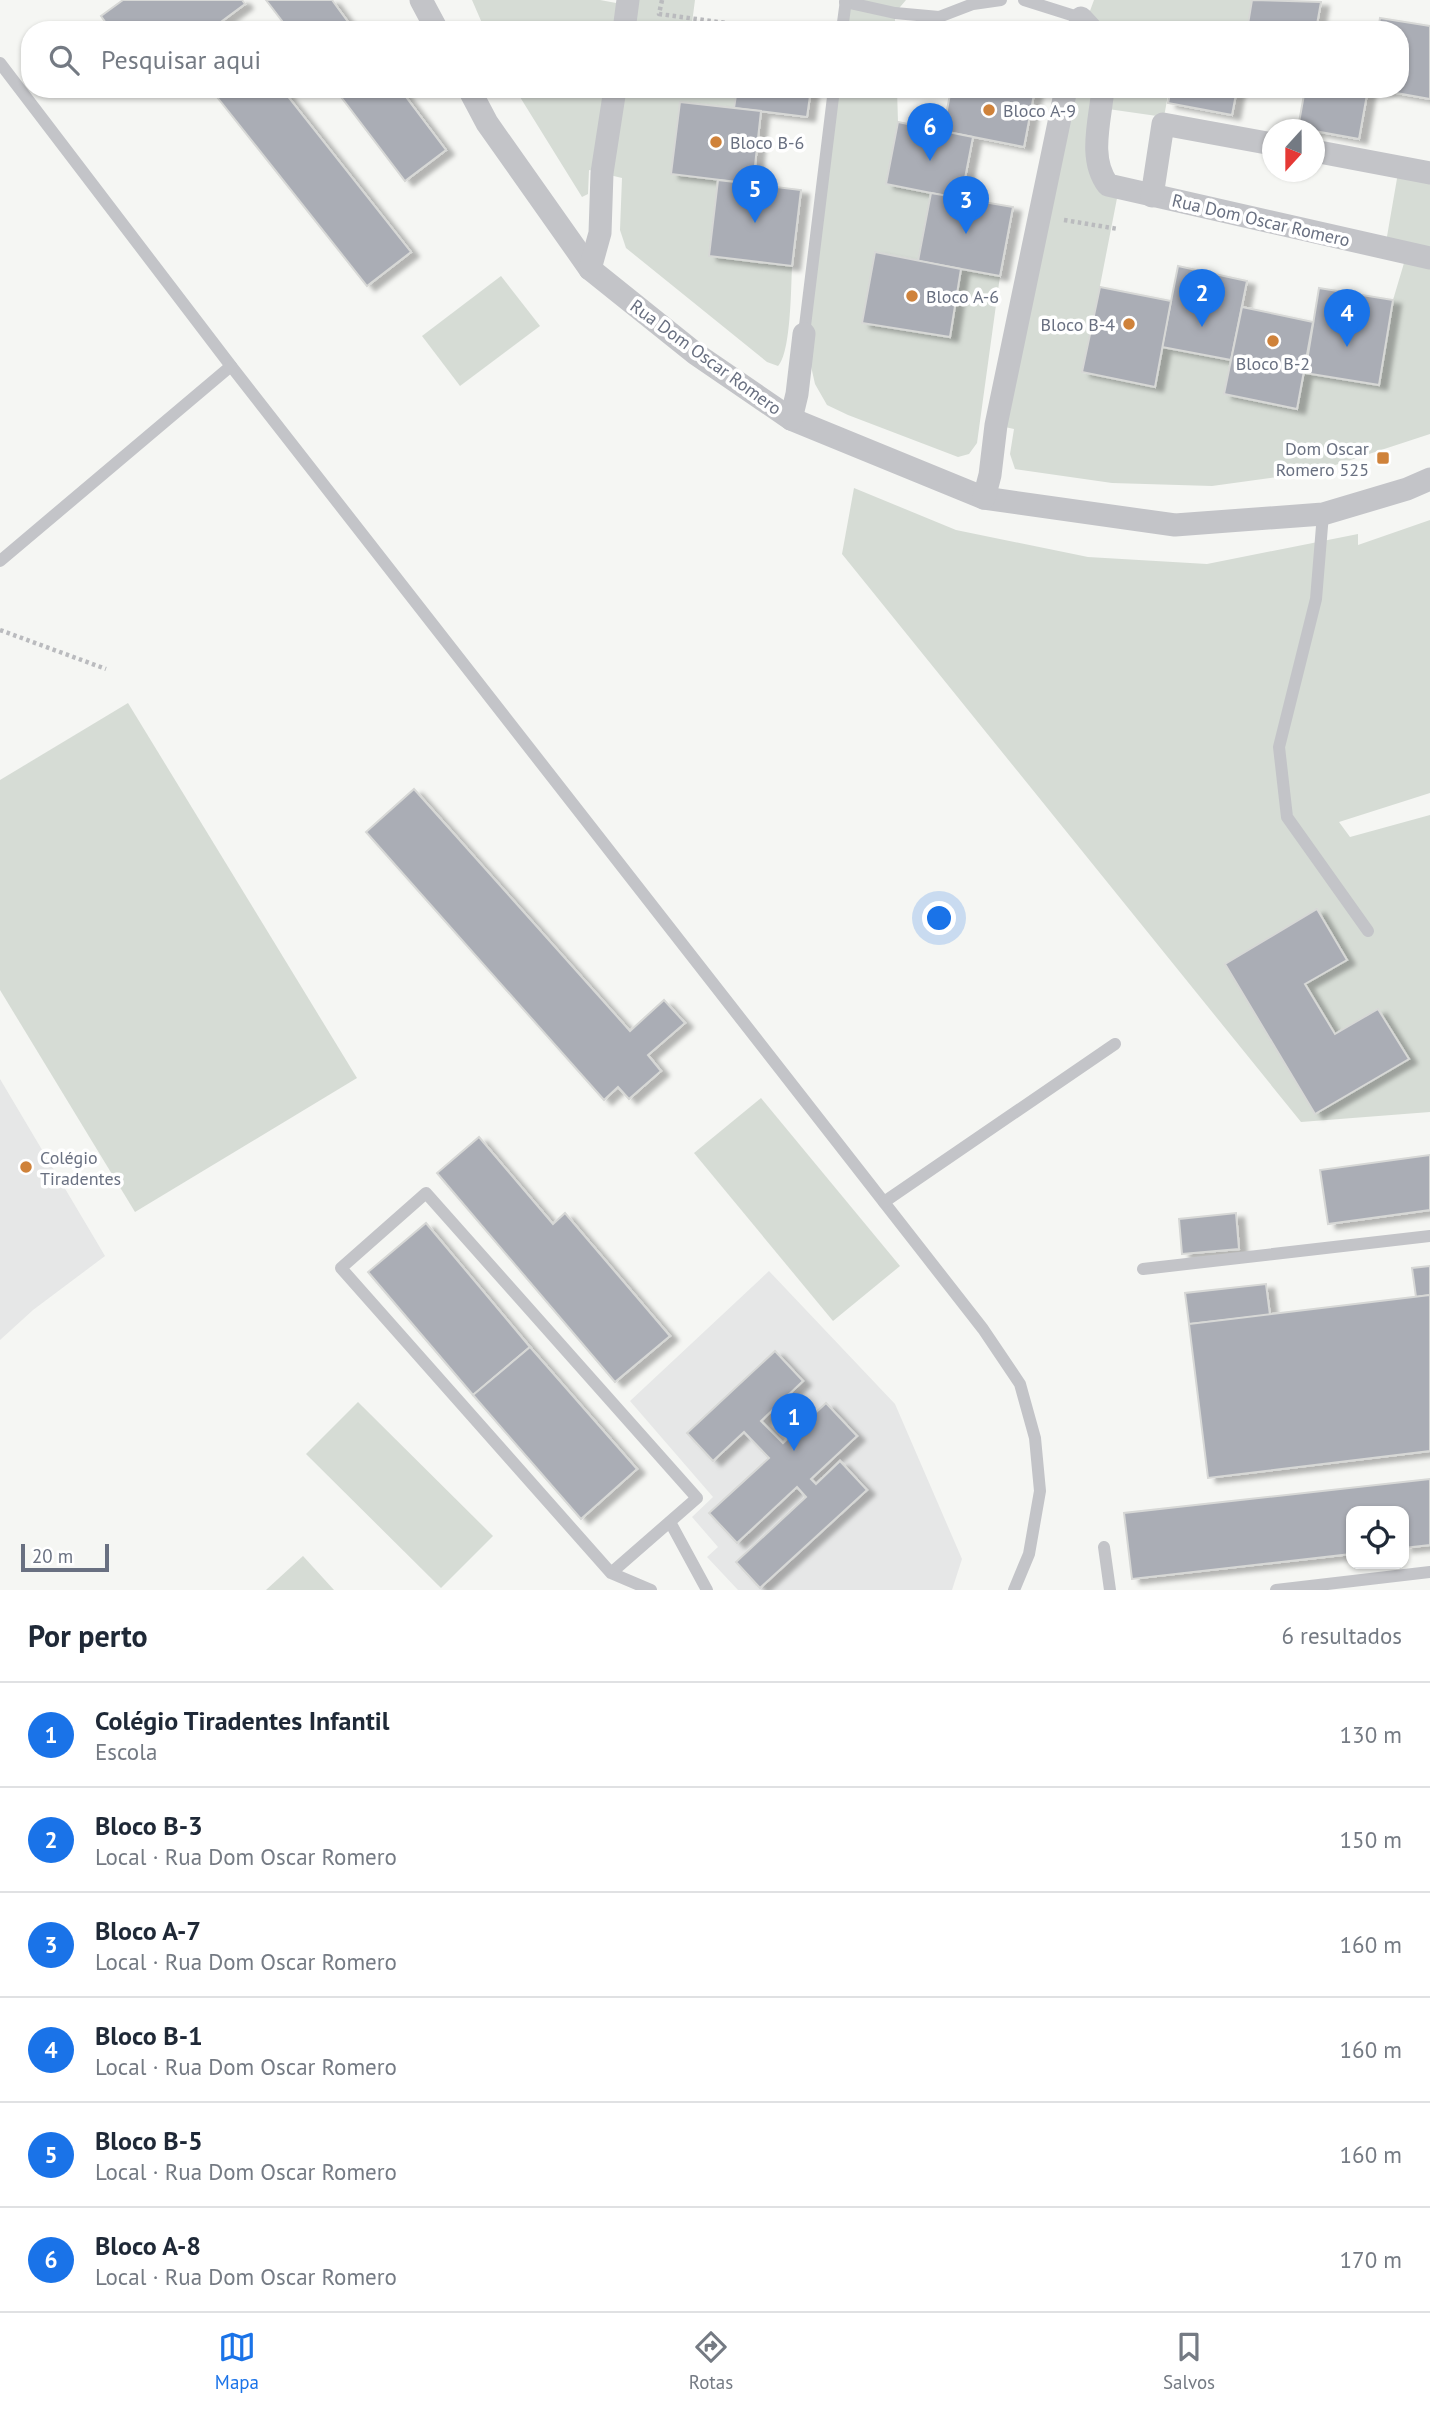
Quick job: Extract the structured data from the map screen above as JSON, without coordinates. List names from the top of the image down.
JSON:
{
  "streets": {
    "street": ["Rua Dom Oscar Romero"]
  },
  "places": {
    "other": [
      "Bloco A-9",
      "Bloco B-6",
      "Bloco A-6",
      "Bloco B-4",
      "Bloco B-2",
      "Colégio Tiradentes"
    ],
    "transit": ["Dom Oscar Romero 525"]
  },
  "scale_bar": "20 m",
  "north": "bottom",
  "page": {
    "search": "Pesquisar aqui",
    "pins": [
      "6",
      "5",
      "3",
      "2",
      "4",
      "1"
    ],
    "scale": "20 m",
    "heading": ["Por perto", "6 resultados"],
    "list": [
      {
        "mark": "1",
        "name": "Colégio Tiradentes Infantil",
        "note": "Escola",
        "value": "130 m"
      },
      {
        "mark": "2",
        "name": "Bloco B-3",
        "note": "Local · Rua Dom Oscar Romero",
        "value": "150 m"
      },
      {
        "mark": "3",
        "name": "Bloco A-7",
        "note": "Local · Rua Dom Oscar Romero",
        "value": "160 m"
      },
      {
        "mark": "4",
        "name": "Bloco B-1",
        "note": "Local · Rua Dom Oscar Romero",
        "value": "160 m"
      },
      {
        "mark": "5",
        "name": "Bloco B-5",
        "note": "Local · Rua Dom Oscar Romero",
        "value": "160 m"
      },
      {
        "mark": "6",
        "name": "Bloco A-8",
        "note": "Local · Rua Dom Oscar Romero",
        "value": "170 m"
      }
    ],
    "nav": ["Mapa", "Rotas", "Salvos"]
  }
}
